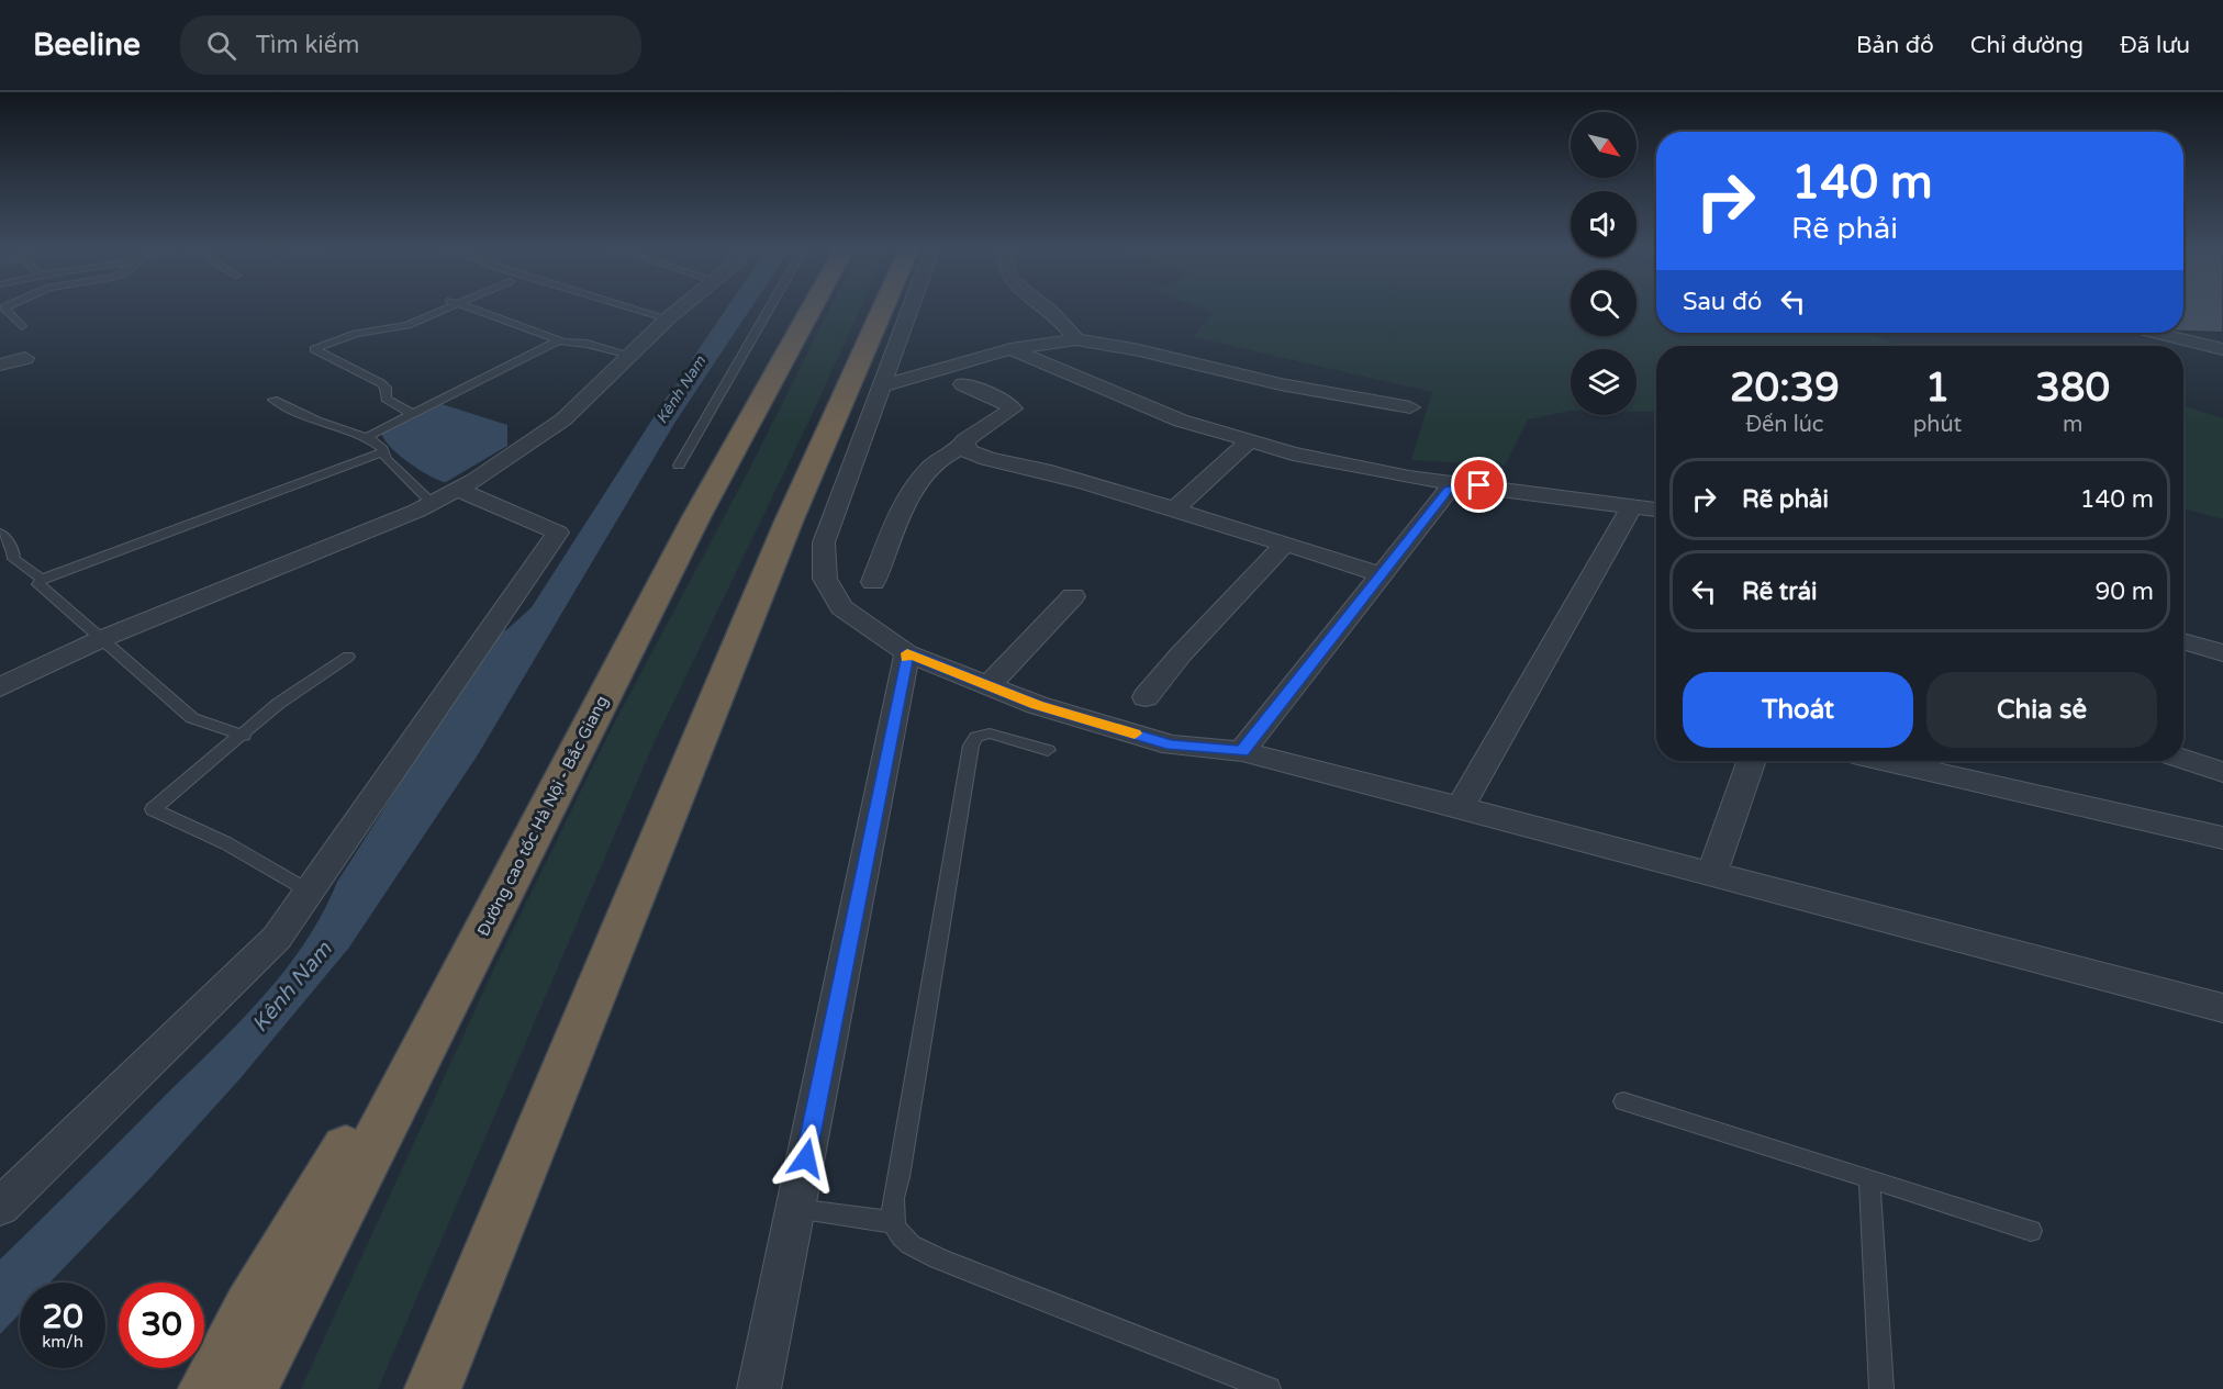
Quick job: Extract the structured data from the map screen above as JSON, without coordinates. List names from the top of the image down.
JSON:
{
  "streets": {
    "highway": ["Đường cao tốc Hà Nội - Bắc Giang"]
  },
  "water": ["Kênh Nam"],
  "north": "bottom right",
  "page": {
    "header": "Beeline",
    "search": "Tìm kiếm",
    "nav": ["Bản đồ", "Chỉ đường", "Đã lưu"],
    "turn": ["140 m", "Rẽ phải"],
    "then": "Sau đó",
    "eta": [
      "20:39",
      "Đến lúc",
      "1",
      "phút",
      "380",
      "m"
    ],
    "list": [
      {
        "name": "Rẽ phải",
        "value": "140 m"
      },
      {
        "name": "Rẽ trái",
        "value": "90 m"
      }
    ],
    "buttons": ["Thoát", "Chia sẻ"],
    "speed": "20 km/h",
    "limit": "30"
  }
}
